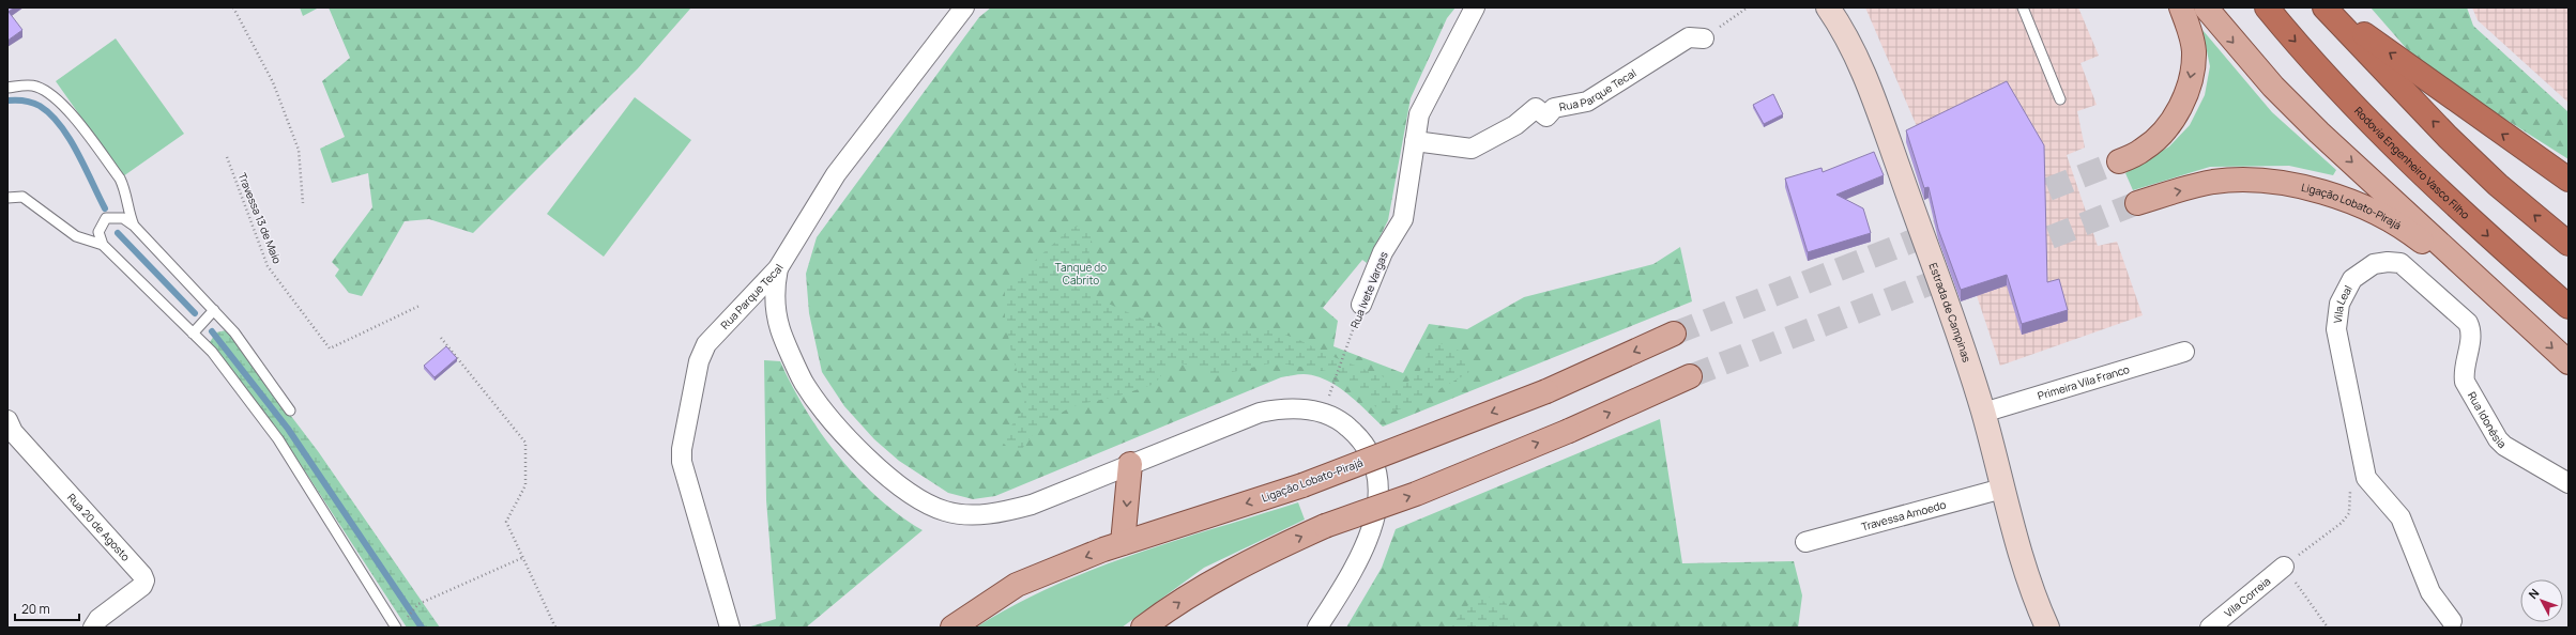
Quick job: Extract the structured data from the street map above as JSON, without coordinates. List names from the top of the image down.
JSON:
{
  "streets": {
    "highway": ["Rodovia Engenheiro Vasco Filho"],
    "main road": ["Ligação Lobato-Pirajá", "Estrada de Campinas"],
    "street": [
      "Rua Parque Tecal",
      "Rua Ivete Vargas",
      "Vila Leal",
      "Primeira Vila Franco",
      "Rua Idonêsia",
      "Travessa Amoedo",
      "Rua 20 de Agosto",
      "Vila Correia"
    ],
    "path": ["Travessa 13 de Maio"]
  },
  "crossings": [
    ["Rua Parque Tecal", "Rua Ivete Vargas"],
    ["Vila Leal", "Rua Idonêsia"],
    ["Estrada de Campinas", "Primeira Vila Franco"],
    ["Estrada de Campinas", "Travessa Amoedo"]
  ],
  "parks": ["Tanque do Cabrito"],
  "scale_bar": "20 m",
  "north": "top left"
}
